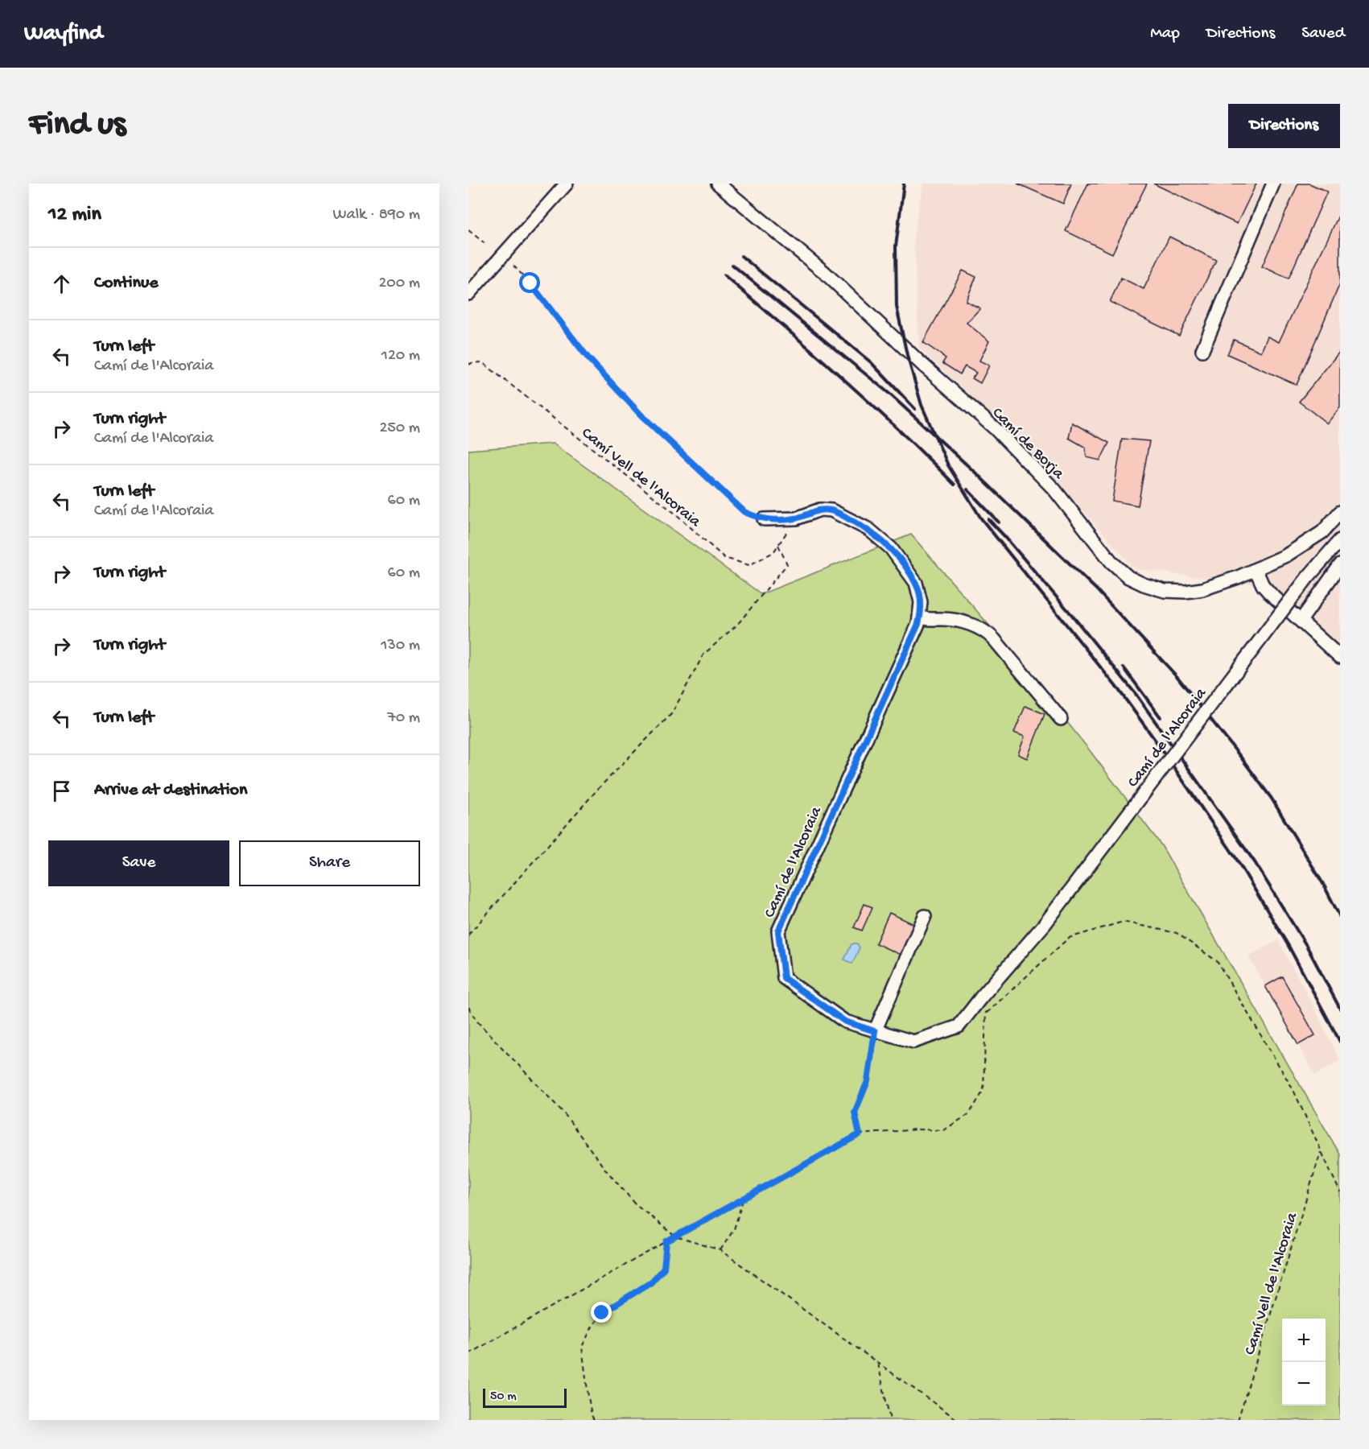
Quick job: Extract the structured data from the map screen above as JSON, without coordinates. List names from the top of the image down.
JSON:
{
  "streets": {
    "street": ["Camí de Borja", "Camí de l'Alcoraia"],
    "path": ["Camí Vell de l'Alcoraia"]
  },
  "crossings": [
    ["Camí Vell de l'Alcoraia", "Camí de l'Alcoraia"]
  ],
  "scale_bar": "50 m",
  "page": {
    "header": "Wayfind",
    "nav": ["Map", "Directions", "Saved"],
    "buttons": [
      "Directions",
      ["Save", "Share"]
    ],
    "title": "Find us",
    "heading": ["12 min", "Walk · 890 m"],
    "list": [
      ["Continue", "200 m"],
      ["Turn left", "Camí de l'Alcoraia", "120 m"],
      ["Turn right", "Camí de l'Alcoraia", "250 m"],
      ["Turn left", "Camí de l'Alcoraia", "60 m"],
      ["Turn right", "60 m"],
      ["Turn right", "130 m"],
      ["Turn left", "70 m"],
      "Arrive at destination"
    ],
    "map_buttons": ["+", "−"],
    "scale": "50 m"
  }
}
